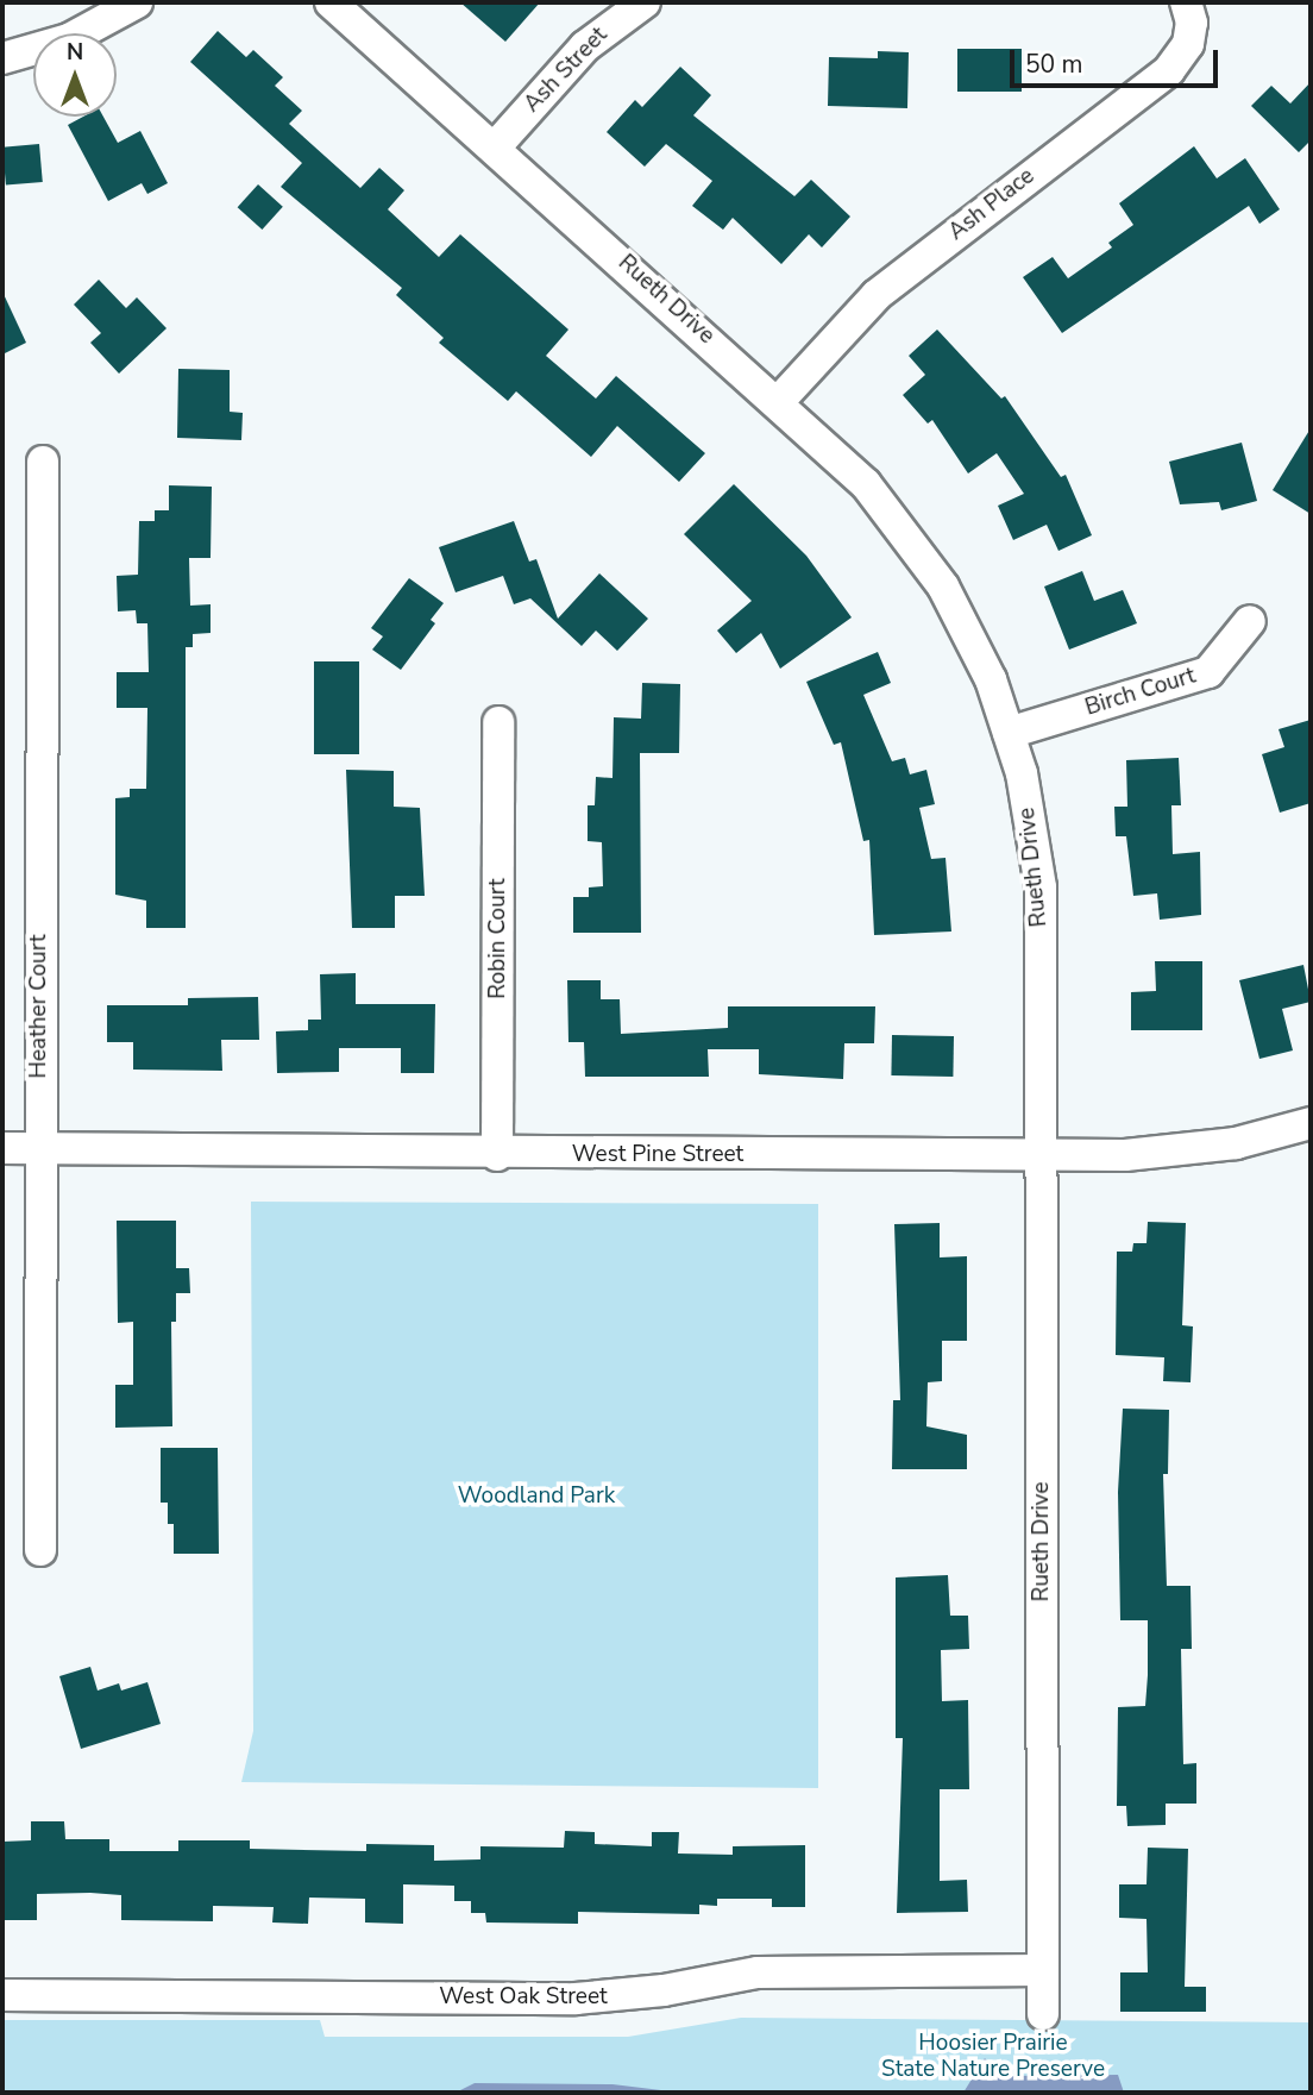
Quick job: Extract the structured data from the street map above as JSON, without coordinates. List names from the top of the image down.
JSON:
{
  "streets": {
    "street": [
      "Ash Street",
      "Ash Place",
      "Rueth Drive",
      "Birch Court",
      "Robin Court",
      "Heather Court",
      "West Pine Street",
      "West Oak Street"
    ]
  },
  "crossings": [
    ["Ash Street", "Rueth Drive"],
    ["Ash Place", "Rueth Drive"],
    ["Rueth Drive", "Birch Court"],
    ["Rueth Drive", "West Pine Street"],
    ["Rueth Drive", "West Oak Street"],
    ["Robin Court", "West Pine Street"],
    ["Heather Court", "West Pine Street"]
  ],
  "parks": ["Woodland Park", "Hoosier Prairie State Nature Preserve"],
  "scale_bar": "50 m",
  "north": "top"
}
